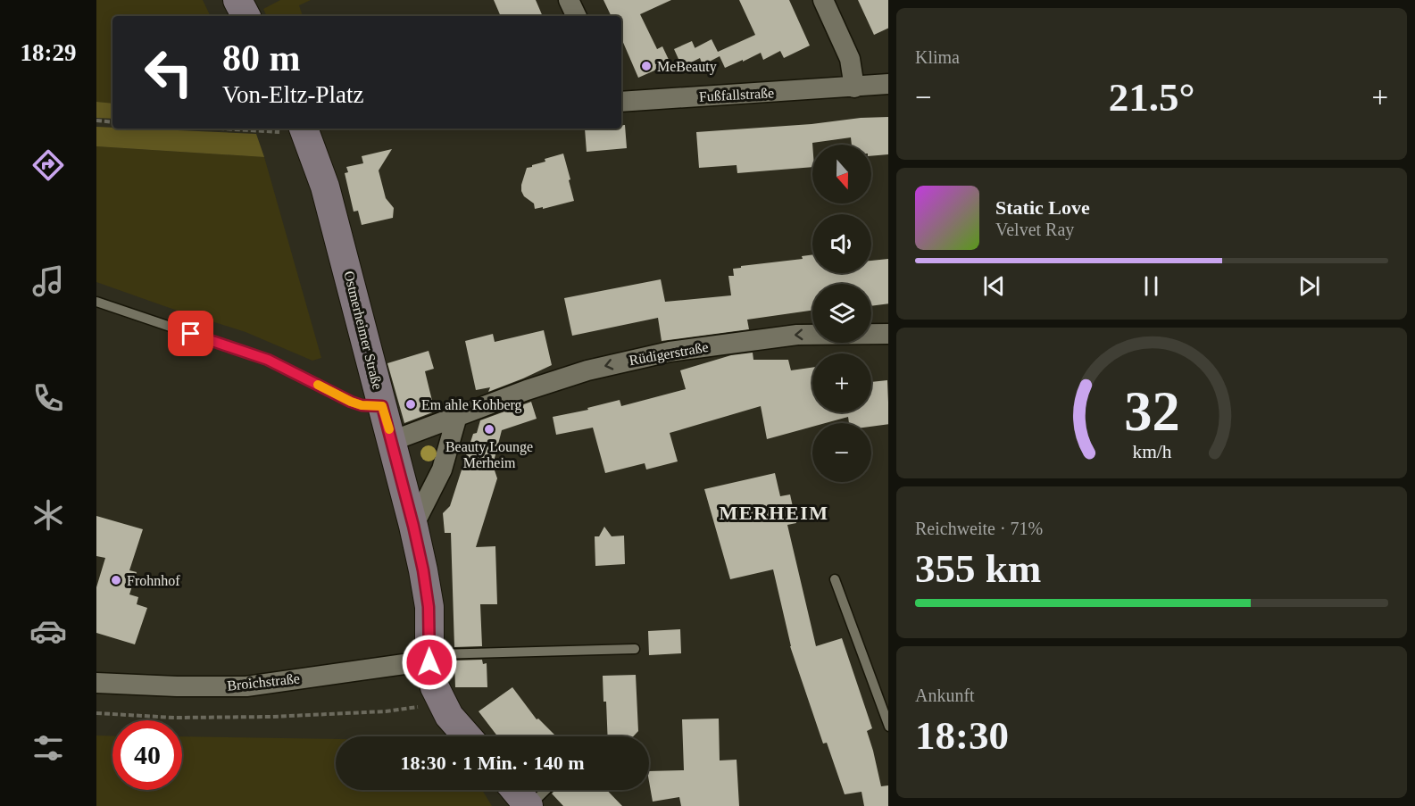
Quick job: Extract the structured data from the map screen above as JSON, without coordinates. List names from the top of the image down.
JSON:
{
  "streets": {
    "street": [
      "Fußfallstraße",
      "Ostmerheimer Straße",
      "Rüdigerstraße",
      "Broichstraße"
    ]
  },
  "crossings": [
    ["Ostmerheimer Straße", "Rüdigerstraße"],
    ["Ostmerheimer Straße", "Broichstraße"]
  ],
  "one_way": ["Rüdigerstraße"],
  "districts": ["MERHEIM"],
  "places": [
    "MeBeauty",
    "Em ahle Kohberg",
    "Beauty Lounge Merheim",
    "Frohnhof"
  ],
  "north": "bottom",
  "page": {
    "tabs": "18:29",
    "tile": [
      "Klima",
      ["Reichweite · 71%", "355 km"],
      ["Ankunft", "18:30"]
    ],
    "turn": ["80 m", "Von-Eltz-Platz"],
    "heat": ["−", "21.5°", "+"],
    "map_buttons": ["+", "−"],
    "song": ["Static Love", "Velvet Ray"],
    "limit": "40",
    "trip": "18:30 · 1 Min. · 140 m",
    "gauge": ["32", "km/h"]
  }
}
